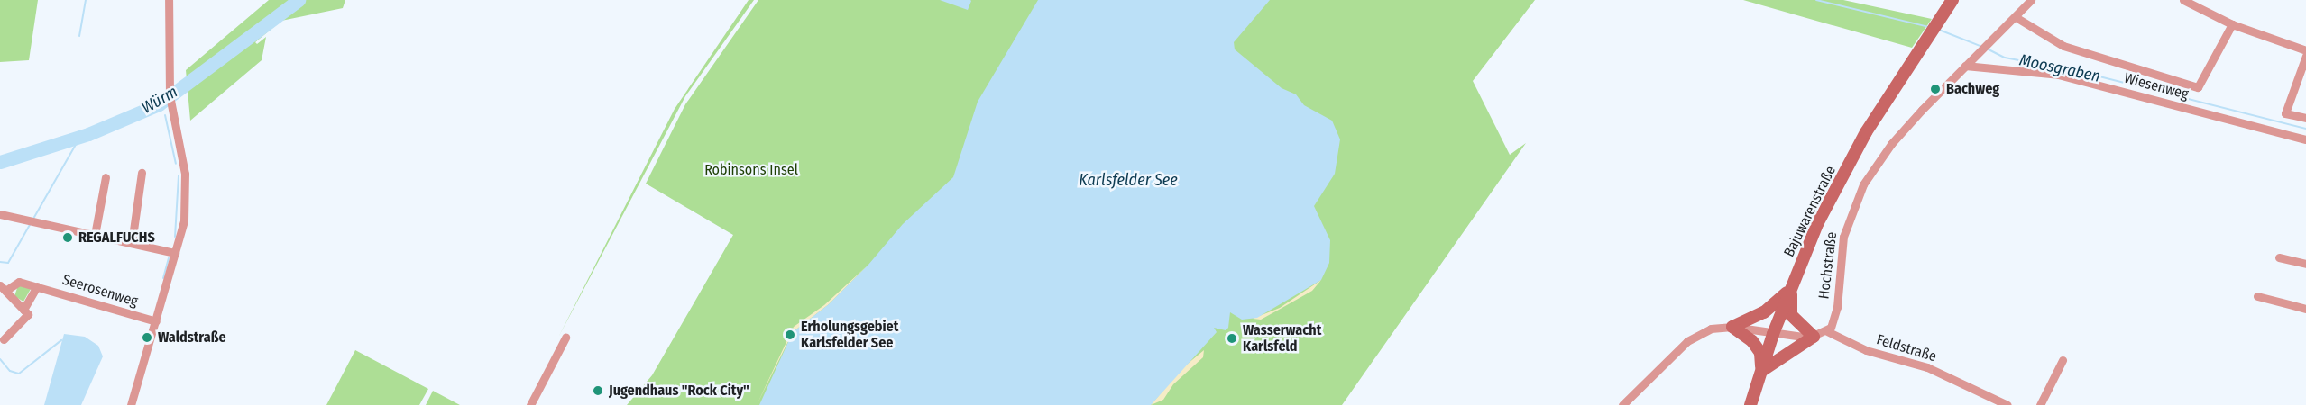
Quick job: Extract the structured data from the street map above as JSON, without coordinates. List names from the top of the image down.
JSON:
{
  "streets": {
    "main road": ["Bajuwarenstraße"],
    "street": [
      "Wiesenweg",
      "Hochstraße",
      "Seerosenweg",
      "Feldstraße"
    ]
  },
  "crossings": [
    ["Wiesenweg", "Hochstraße"],
    ["Hochstraße", "Feldstraße"]
  ],
  "water": ["Moosgraben", "Würm", "Karlsfelder See"],
  "parks": ["Robinsons Insel"],
  "places": [
    "Bachweg",
    "REGALFUCHS",
    "Erholungsgebiet Karlsfelder See",
    "Waldstraße",
    "Wasserwacht Karlsfeld",
    "Jugendhaus \"Rock City\""
  ]
}
